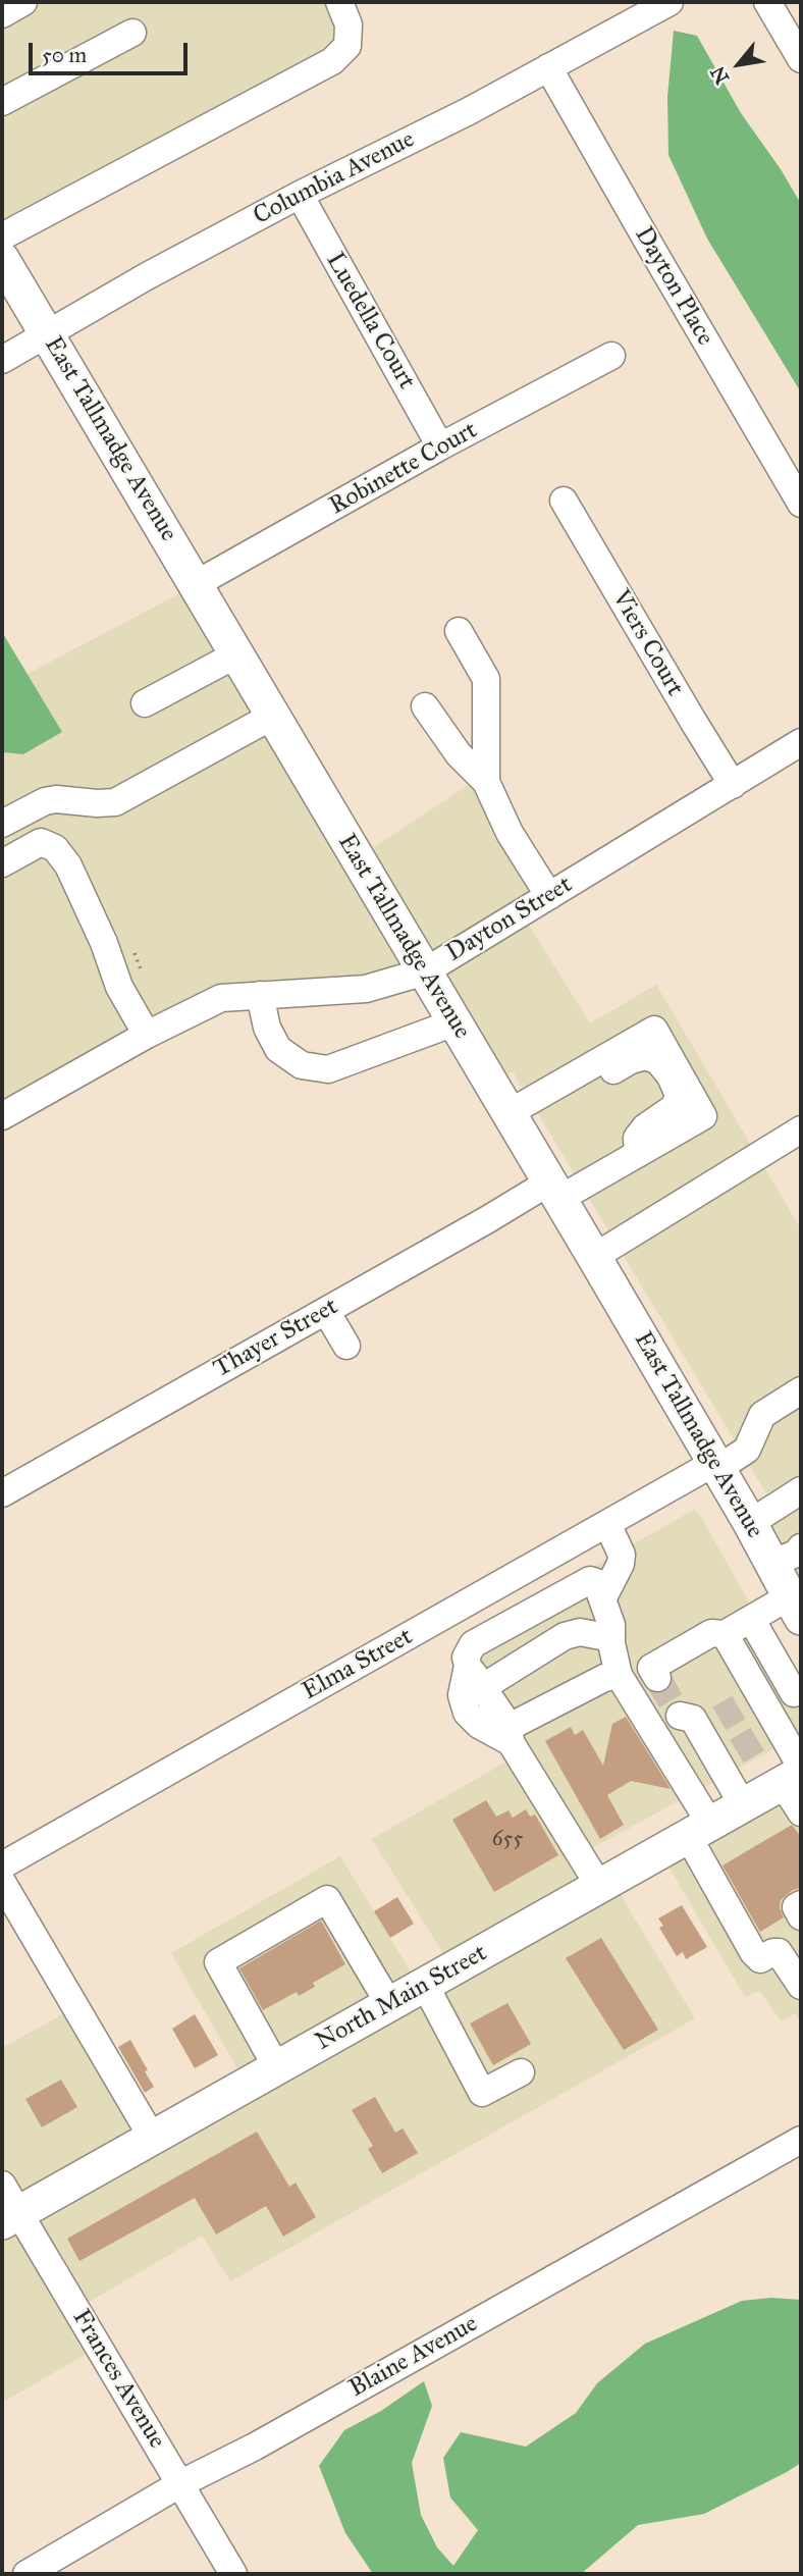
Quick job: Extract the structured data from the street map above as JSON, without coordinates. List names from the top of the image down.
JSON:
{
  "streets": {
    "main road": ["East Tallmadge Avenue", "North Main Street"],
    "street": [
      "Columbia Avenue",
      "Dayton Place",
      "Luedella Court",
      "Robinette Court",
      "Viers Court",
      "Dayton Street",
      "Thayer Street",
      "Elma Street",
      "Blaine Avenue",
      "Frances Avenue"
    ]
  },
  "crossings": [
    ["Columbia Avenue", "Dayton Place"],
    ["Columbia Avenue", "Luedella Court"],
    ["Columbia Avenue", "East Tallmadge Avenue"],
    ["Luedella Court", "Robinette Court"],
    ["East Tallmadge Avenue", "Robinette Court"],
    ["East Tallmadge Avenue", "Dayton Street"],
    ["East Tallmadge Avenue", "Thayer Street"],
    ["East Tallmadge Avenue", "Elma Street"],
    ["Viers Court", "Dayton Street"],
    ["North Main Street", "Frances Avenue"],
    ["Blaine Avenue", "Frances Avenue"]
  ],
  "house_numbers": ["655"],
  "scale_bar": "50 m",
  "north": "bottom left"
}
